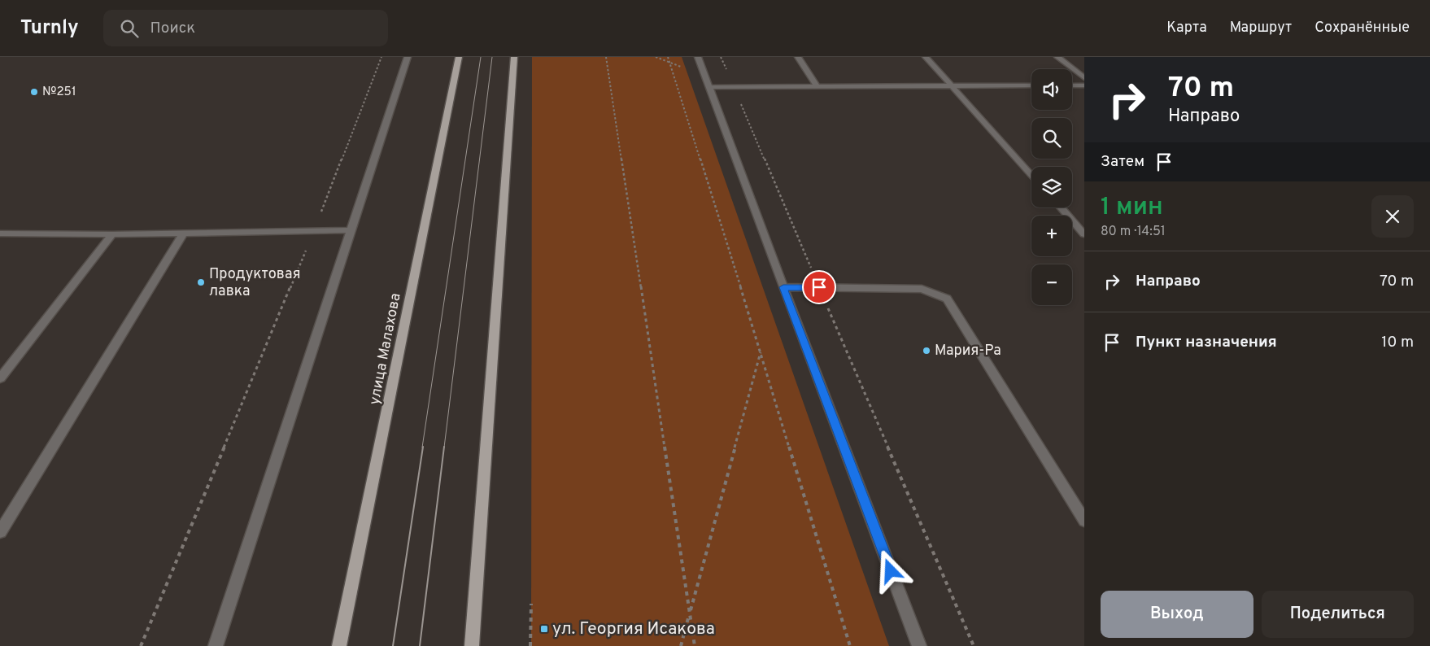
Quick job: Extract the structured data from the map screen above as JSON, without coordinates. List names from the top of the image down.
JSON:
{
  "streets": {
    "main road": ["улица Малахова"]
  },
  "places": {
    "other": ["№251", "Продуктовая лавка", "Мария-Ра"],
    "transit": ["ул. Георгия Исакова"]
  },
  "page": {
    "header": "Turnly",
    "search": "Поиск",
    "nav": ["Карта", "Маршрут", "Сохранённые"],
    "turn": ["70 m", "Направо"],
    "map_buttons": ["+", "−"],
    "then": "Затем",
    "heading": ["1 мин", "80 m · 14:51"],
    "list": [
      {
        "name": "Направо",
        "value": "70 m"
      },
      {
        "name": "Пункт назначения",
        "value": "10 m"
      }
    ],
    "buttons": ["Выход", "Поделиться"]
  }
}
